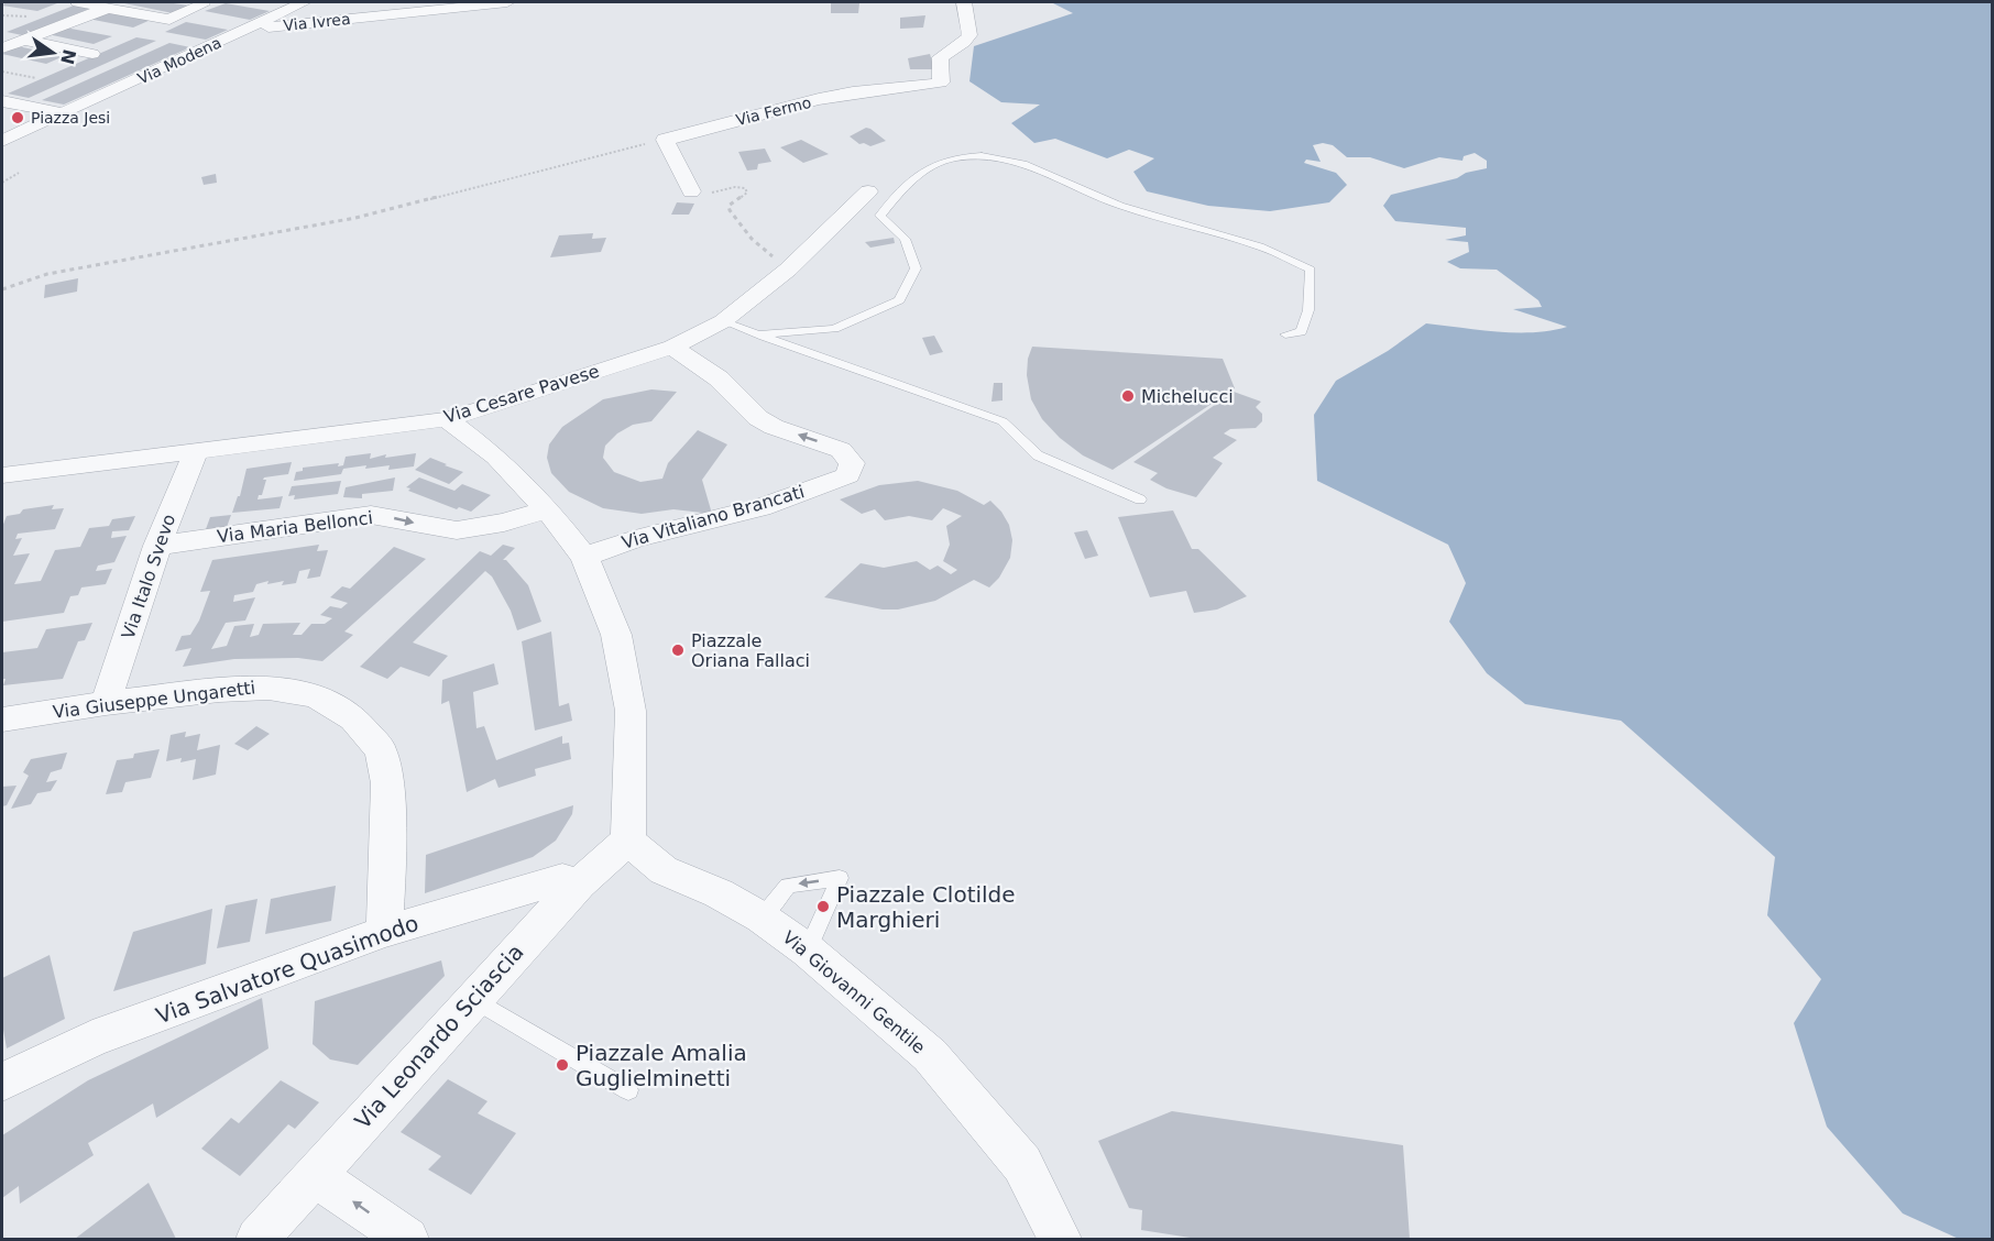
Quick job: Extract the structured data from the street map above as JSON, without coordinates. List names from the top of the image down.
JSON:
{
  "streets": {
    "street": [
      "Via Ivrea",
      "Via Modena",
      "Via Fermo",
      "Via Cesare Pavese",
      "Via Vitaliano Brancati",
      "Via Maria Bellonci",
      "Via Italo Svevo",
      "Via Giuseppe Ungaretti",
      "Via Salvatore Quasimodo",
      "Via Giovanni Gentile",
      "Via Leonardo Sciascia"
    ]
  },
  "crossings": [
    ["Via Ivrea", "Via Modena"],
    ["Via Cesare Pavese", "Via Vitaliano Brancati"],
    ["Via Cesare Pavese", "Via Italo Svevo"],
    ["Via Maria Bellonci", "Via Italo Svevo"],
    ["Via Italo Svevo", "Via Giuseppe Ungaretti"],
    ["Via Giuseppe Ungaretti", "Via Salvatore Quasimodo"],
    ["Via Salvatore Quasimodo", "Via Leonardo Sciascia"],
    ["Via Giovanni Gentile", "Via Leonardo Sciascia"]
  ],
  "one_way": ["Via Maria Bellonci"],
  "places": [
    "Piazza Jesi",
    "Michelucci",
    "Piazzale Oriana Fallaci",
    "Piazzale Clotilde Marghieri",
    "Piazzale Amalia Guglielminetti"
  ],
  "north": "right"
}
